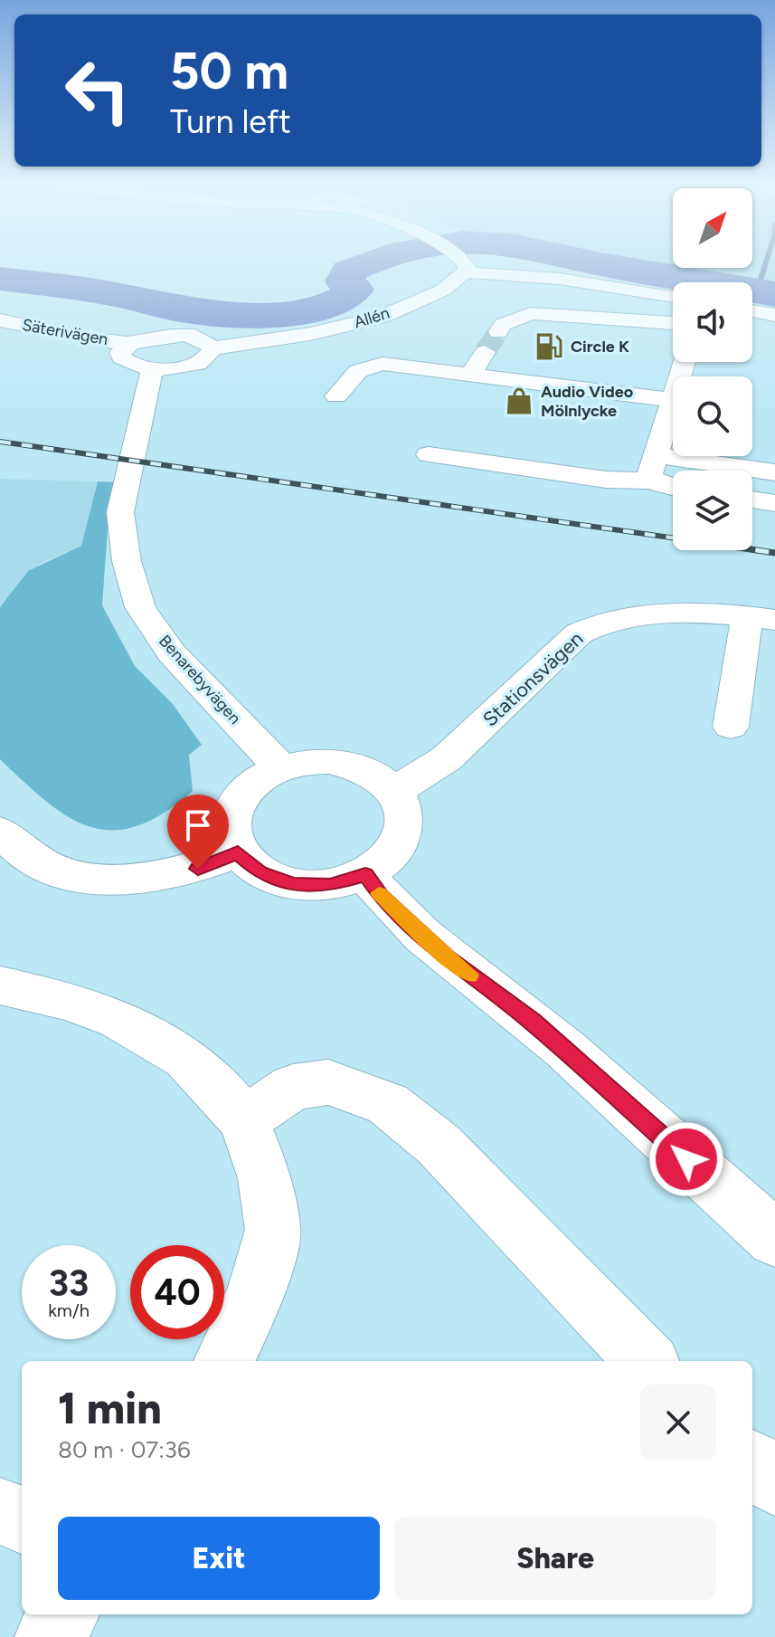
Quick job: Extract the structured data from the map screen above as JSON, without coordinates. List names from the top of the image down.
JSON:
{
  "streets": {
    "street": [
      "Allén",
      "Säterivägen",
      "Stationsvägen",
      "Benarebyvägen"
    ]
  },
  "crossings": [
    ["Allén", "Säterivägen"],
    ["Stationsvägen", "Benarebyvägen"]
  ],
  "places": {
    "fuel station": ["Circle K"],
    "shop": ["Audio Video Mölnlycke"]
  },
  "north": "top right",
  "page": {
    "turn": ["50 m", "Turn left"],
    "speed": "33 km/h",
    "limit": "40",
    "heading": ["1 min", "80 m · 07:36"],
    "buttons": ["Exit", "Share"]
  }
}
